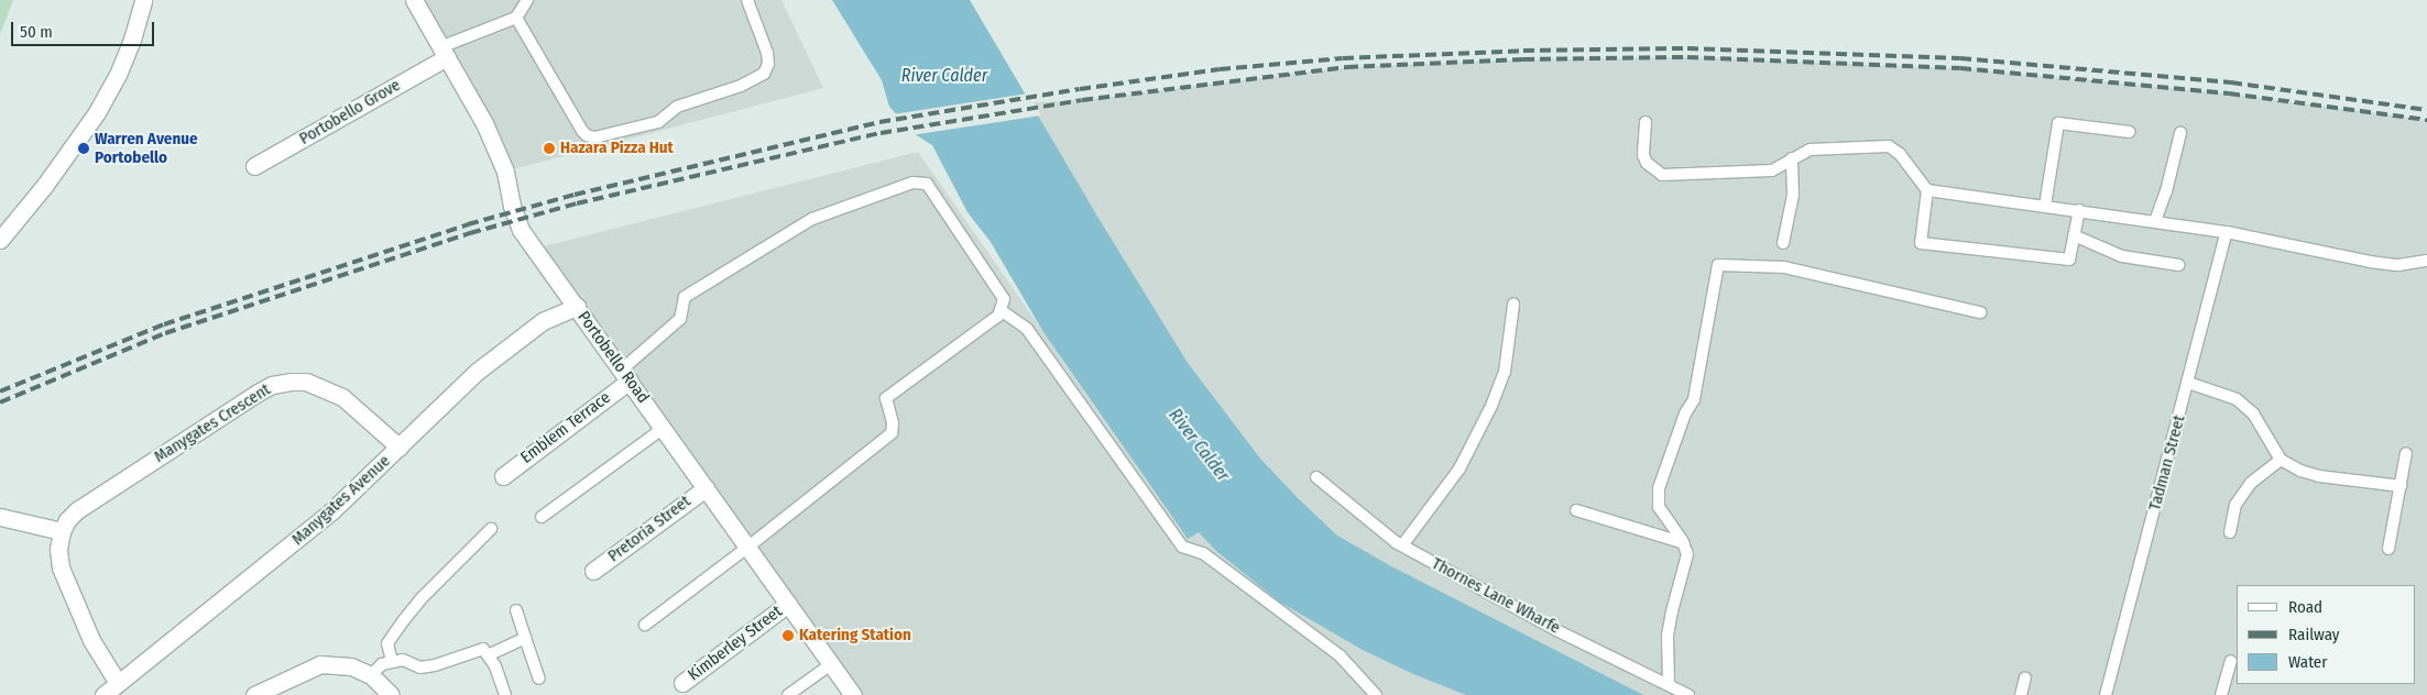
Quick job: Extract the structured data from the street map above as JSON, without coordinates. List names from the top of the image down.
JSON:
{
  "streets": {
    "street": [
      "Portobello Grove",
      "Portobello Road",
      "Manygates Crescent",
      "Emblem Terrace",
      "Manygates Avenue",
      "Pretoria Street",
      "Kimberley Street"
    ],
    "lane": ["Tadman Street", "Thornes Lane Wharfe"]
  },
  "crossings": [
    ["Portobello Grove", "Portobello Road"],
    ["Portobello Road", "Emblem Terrace"],
    ["Portobello Road", "Manygates Avenue"],
    ["Portobello Road", "Pretoria Street"],
    ["Portobello Road", "Kimberley Street"],
    ["Manygates Crescent", "Manygates Avenue"]
  ],
  "water": ["River Calder"],
  "places": ["Warren Avenue Portobello", "Hazara Pizza Hut", "Katering Station"],
  "legend": ["Road", "Railway", "Water"],
  "scale_bar": "50 m"
}
